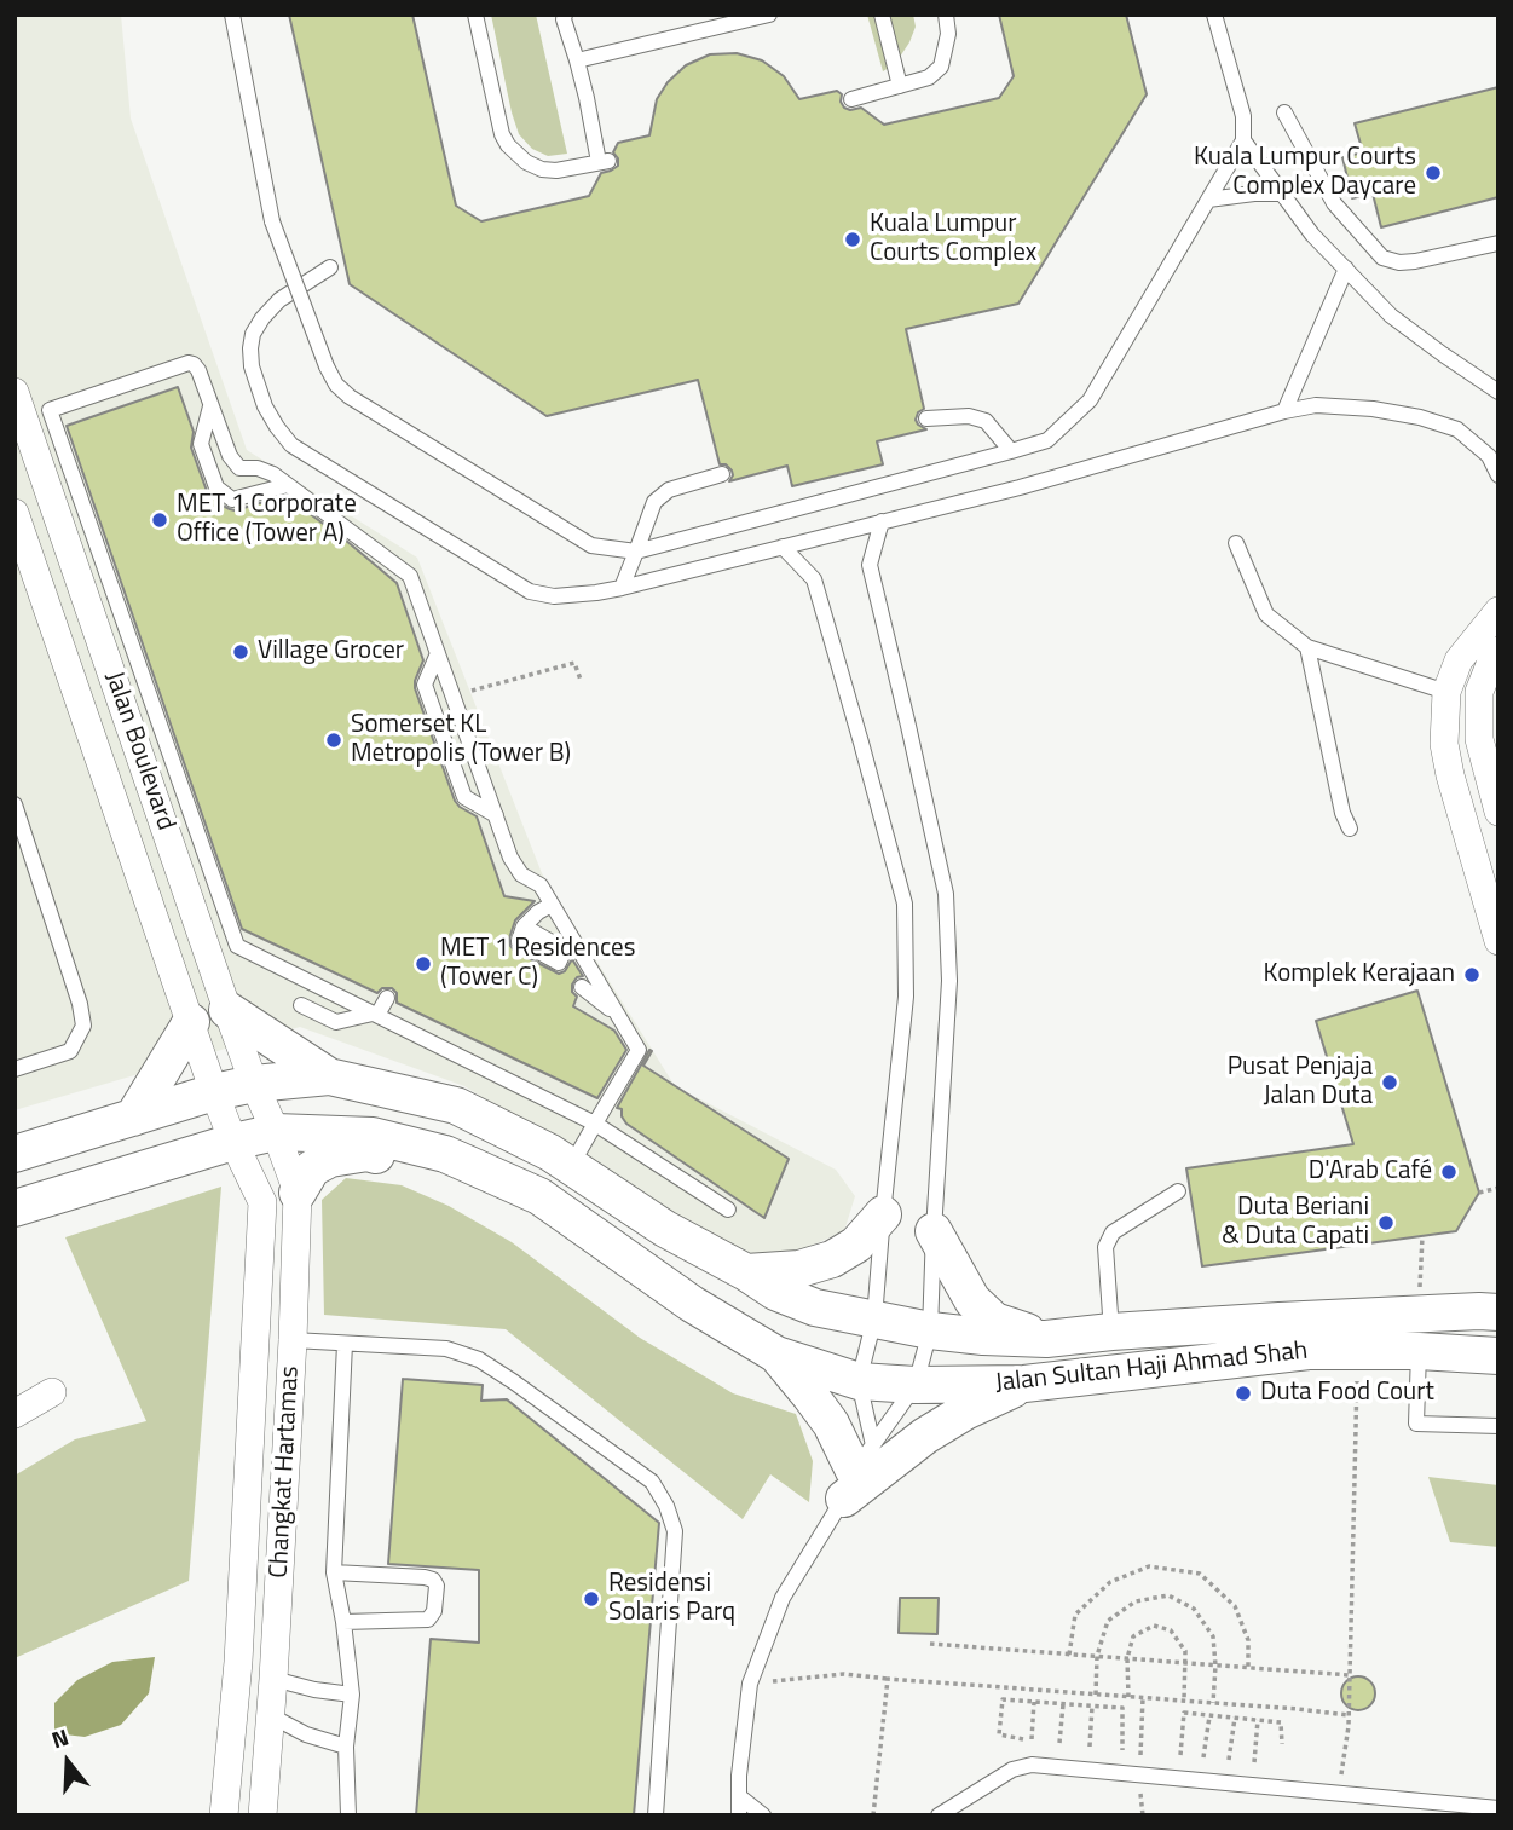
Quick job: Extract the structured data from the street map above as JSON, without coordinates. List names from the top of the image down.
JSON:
{
  "streets": {
    "street": ["Jalan Boulevard", "Jalan Sultan Haji Ahmad Shah", "Changkat Hartamas"]
  },
  "crossings": [
    ["Jalan Boulevard", "Jalan Sultan Haji Ahmad Shah"],
    ["Jalan Boulevard", "Changkat Hartamas"],
    ["Jalan Sultan Haji Ahmad Shah", "Changkat Hartamas"]
  ],
  "places": [
    "Kuala Lumpur Courts Complex Daycare",
    "Kuala Lumpur Courts Complex",
    "MET 1 Corporate Office (Tower A)",
    "Village Grocer",
    "Somerset KL Metropolis (Tower B)",
    "MET 1 Residences (Tower C)",
    "Komplek Kerajaan",
    "Pusat Penjaja Jalan Duta",
    "D'Arab Café",
    "Duta Beriani & Duta Capati",
    "Duta Food Court",
    "Residensi Solaris Parq"
  ],
  "north": "top"
}
